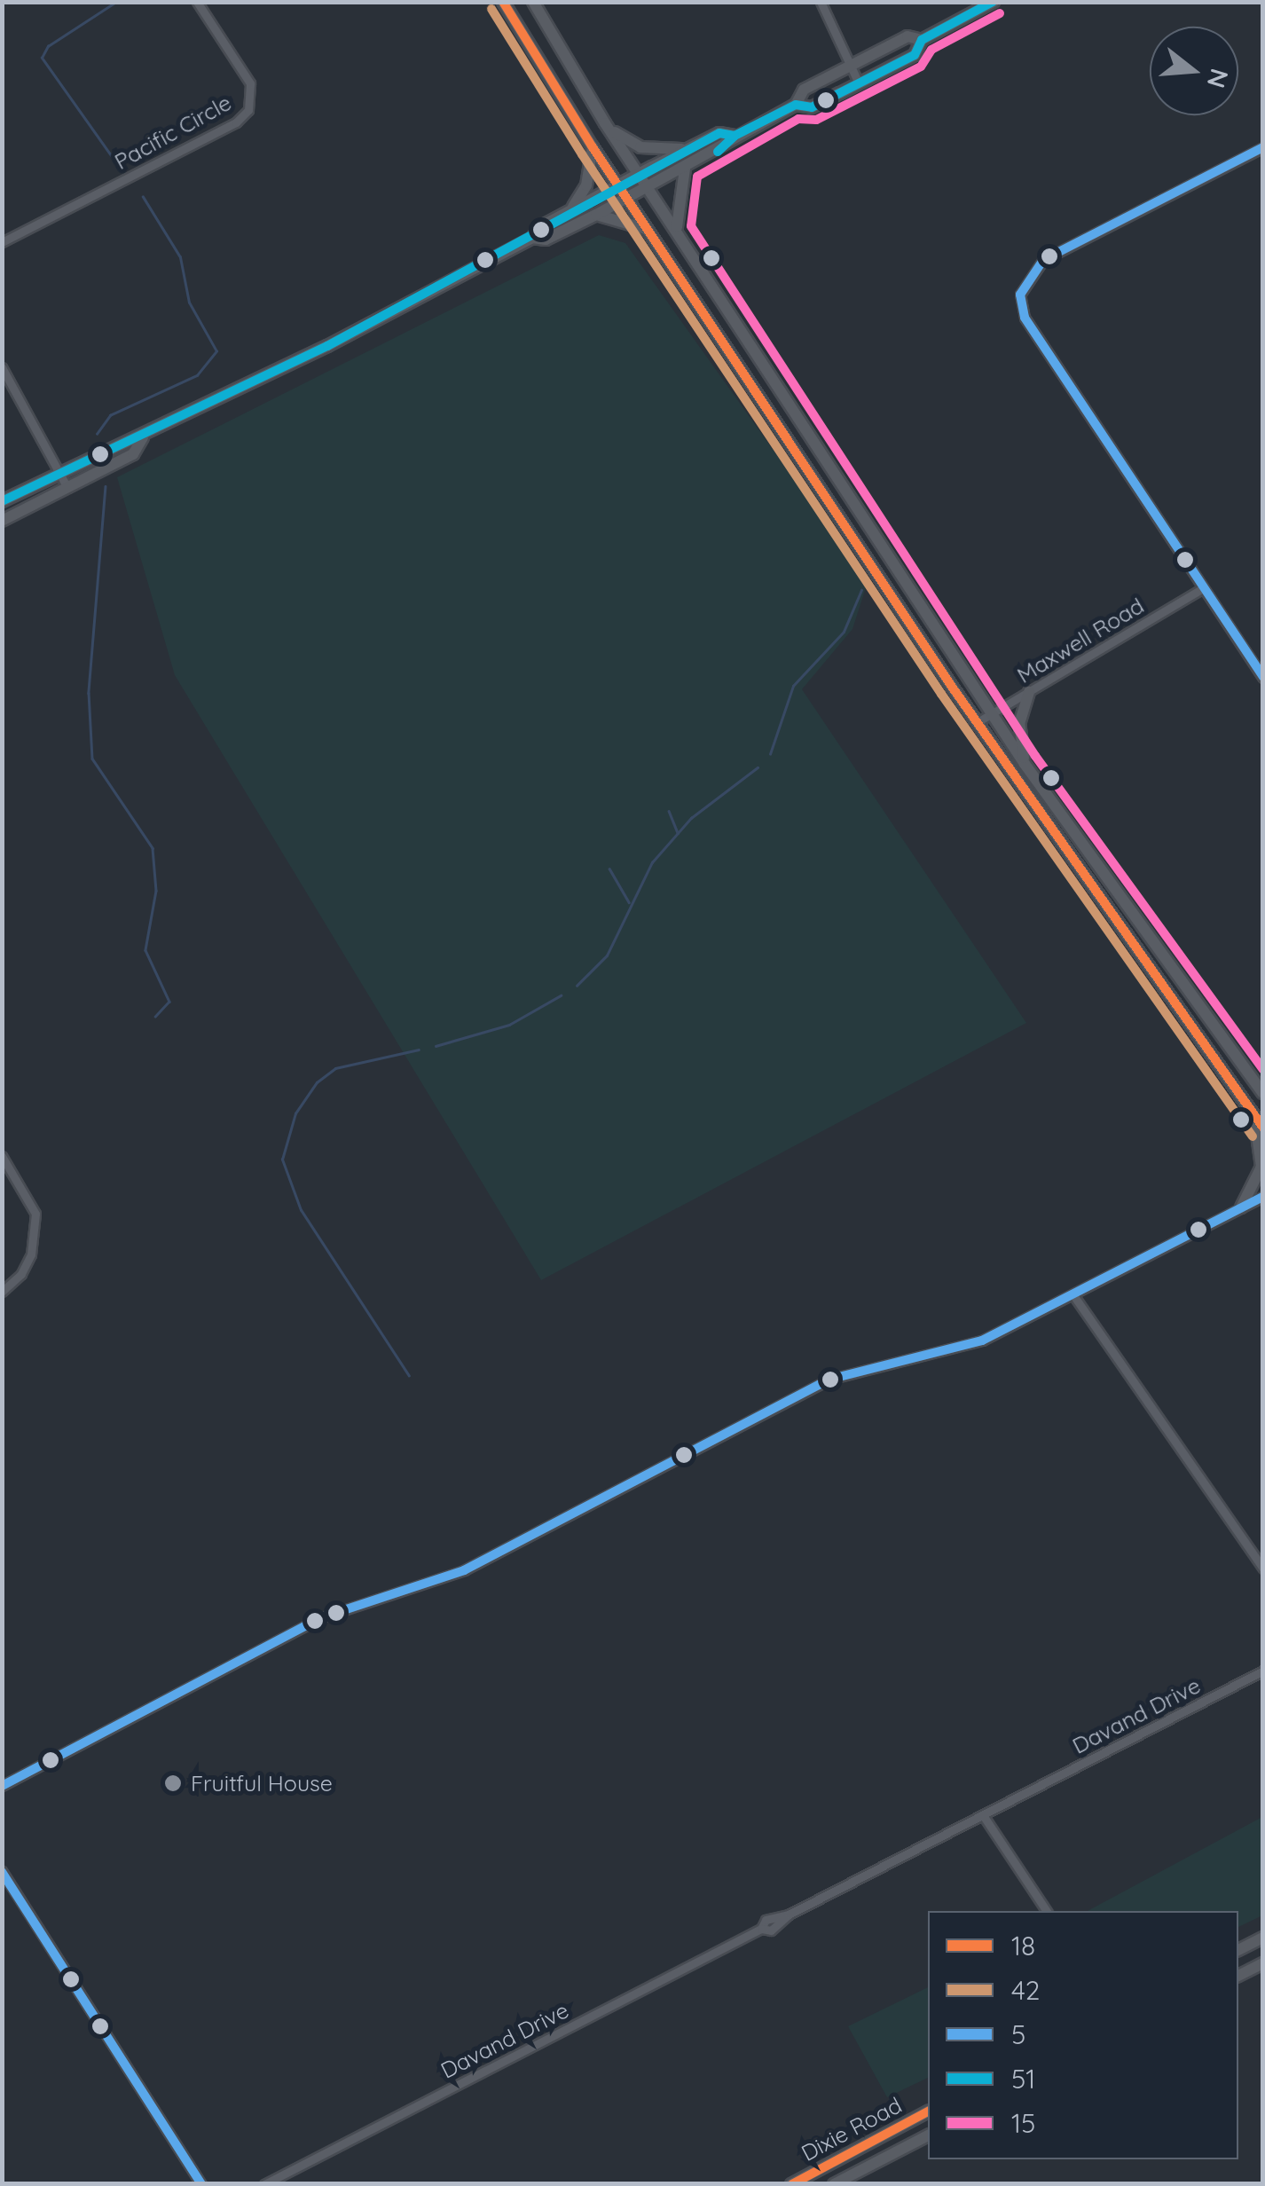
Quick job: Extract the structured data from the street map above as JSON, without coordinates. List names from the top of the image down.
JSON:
{
  "streets": {
    "main road": ["Dixie Road"],
    "street": ["Pacific Circle", "Maxwell Road", "Davand Drive"]
  },
  "places": ["Fruitful House"],
  "lines": [
    "transit line 18",
    "transit line 51",
    "transit line 42",
    "transit line 15",
    "transit line 5"
  ],
  "legend": [
    "18",
    "42",
    "5",
    "51",
    "15"
  ],
  "north": "right"
}
